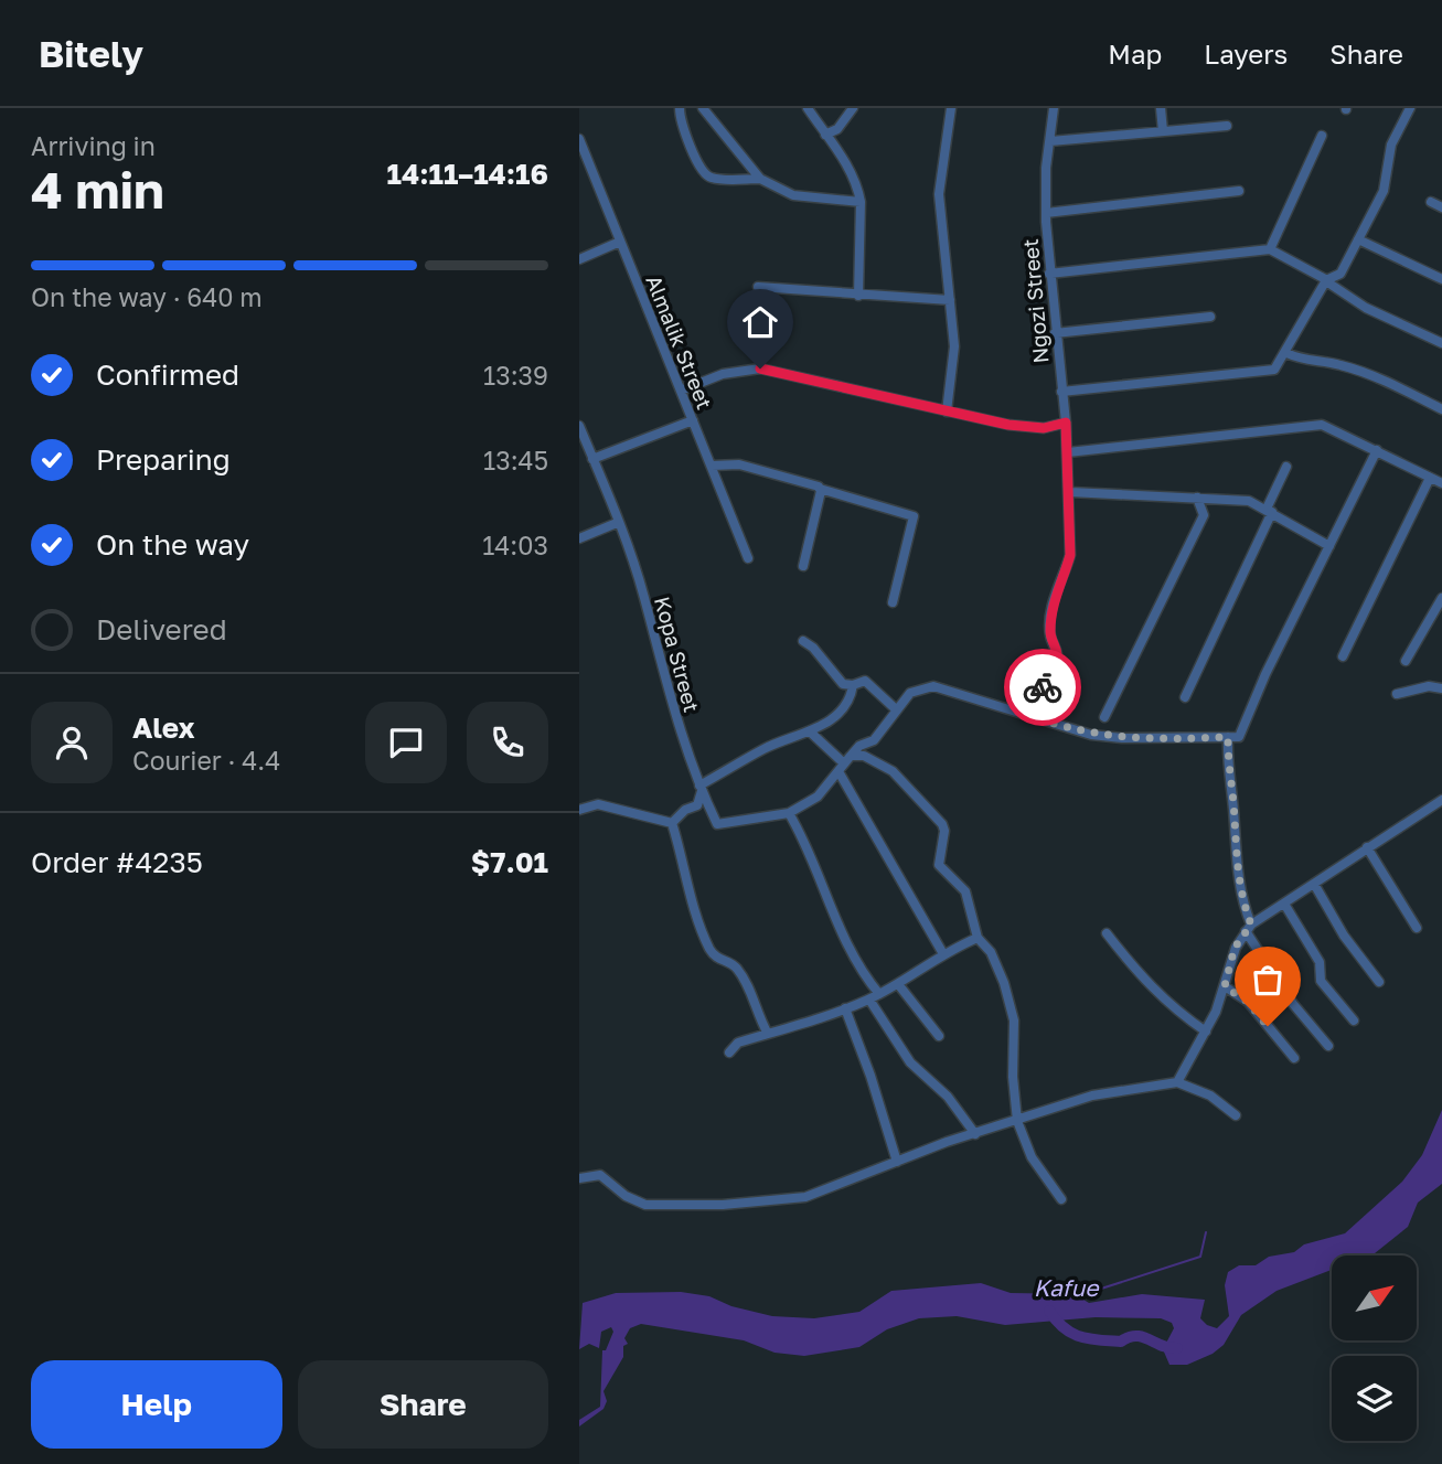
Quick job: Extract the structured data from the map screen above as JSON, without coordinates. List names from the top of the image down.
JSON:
{
  "streets": {
    "street": ["Ngozi Street", "Almalik Street", "Kopa Street"]
  },
  "water": ["Kafue"],
  "north": "top right",
  "page": {
    "header": "Bitely",
    "nav": ["Map", "Layers", "Share"],
    "heading": ["4 min", "Arriving in", "14:11–14:16"],
    "panel": [
      "Alex",
      "Courier · 4.4",
      "Order #4235",
      "$7.01"
    ],
    "bar": "On the way · 640 m",
    "list": [
      ["Confirmed", "13:39"],
      ["Preparing", "13:45"],
      ["On the way", "14:03"],
      "Delivered"
    ],
    "buttons": ["Help", "Share"]
  }
}
